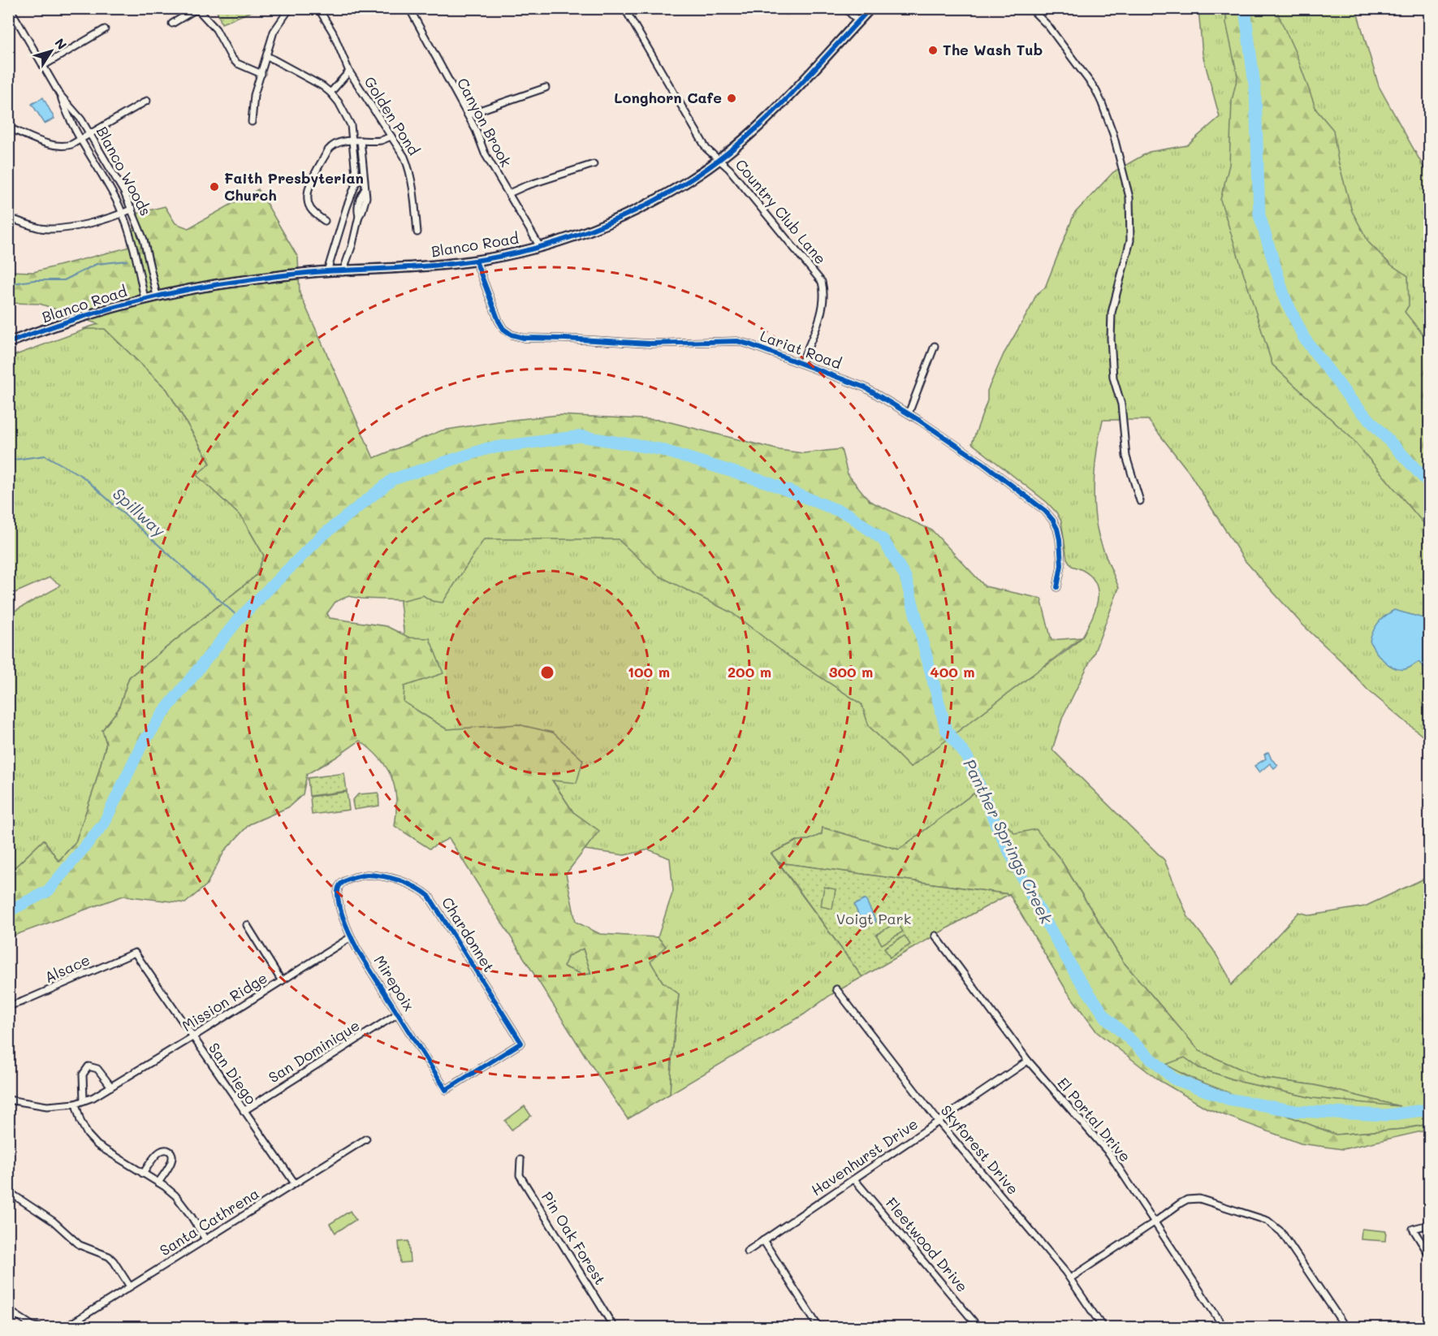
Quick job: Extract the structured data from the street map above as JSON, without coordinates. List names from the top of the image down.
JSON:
{
  "streets": {
    "main road": ["Blanco Road"],
    "street": [
      "Golden Pond",
      "Canyon Brook",
      "Blanco Woods",
      "Country Club Lane",
      "Lariat Road",
      "Chardonnet",
      "Alsace",
      "Mirepoix",
      "Mission Ridge",
      "San Dominique",
      "San Diego",
      "El Portal Drive",
      "Skyforest Drive",
      "Havenhurst Drive",
      "Santa Cathrena",
      "Pin Oak Forest",
      "Fleetwood Drive"
    ]
  },
  "crossings": [
    ["Canyon Brook", "Blanco Road"],
    ["Blanco Woods", "Blanco Road"],
    ["Country Club Lane", "Blanco Road"],
    ["Country Club Lane", "Lariat Road"],
    ["Blanco Road", "Lariat Road"],
    ["Chardonnet", "Mirepoix"],
    ["Alsace", "San Diego"],
    ["Mirepoix", "Mission Ridge"],
    ["Mirepoix", "San Dominique"],
    ["Mission Ridge", "San Diego"],
    ["San Dominique", "San Diego"],
    ["San Diego", "Santa Cathrena"],
    ["El Portal Drive", "Havenhurst Drive"],
    ["Skyforest Drive", "Havenhurst Drive"],
    ["Havenhurst Drive", "Fleetwood Drive"]
  ],
  "water": ["Spillway", "Panther Springs Creek"],
  "parks": ["Voigt Park"],
  "places": ["The Wash Tub", "Longhorn Cafe", "Faith Presbyterian Church"],
  "north": "top right",
  "rings": [
    "100 m",
    "200 m",
    "300 m",
    "400 m"
  ]
}
